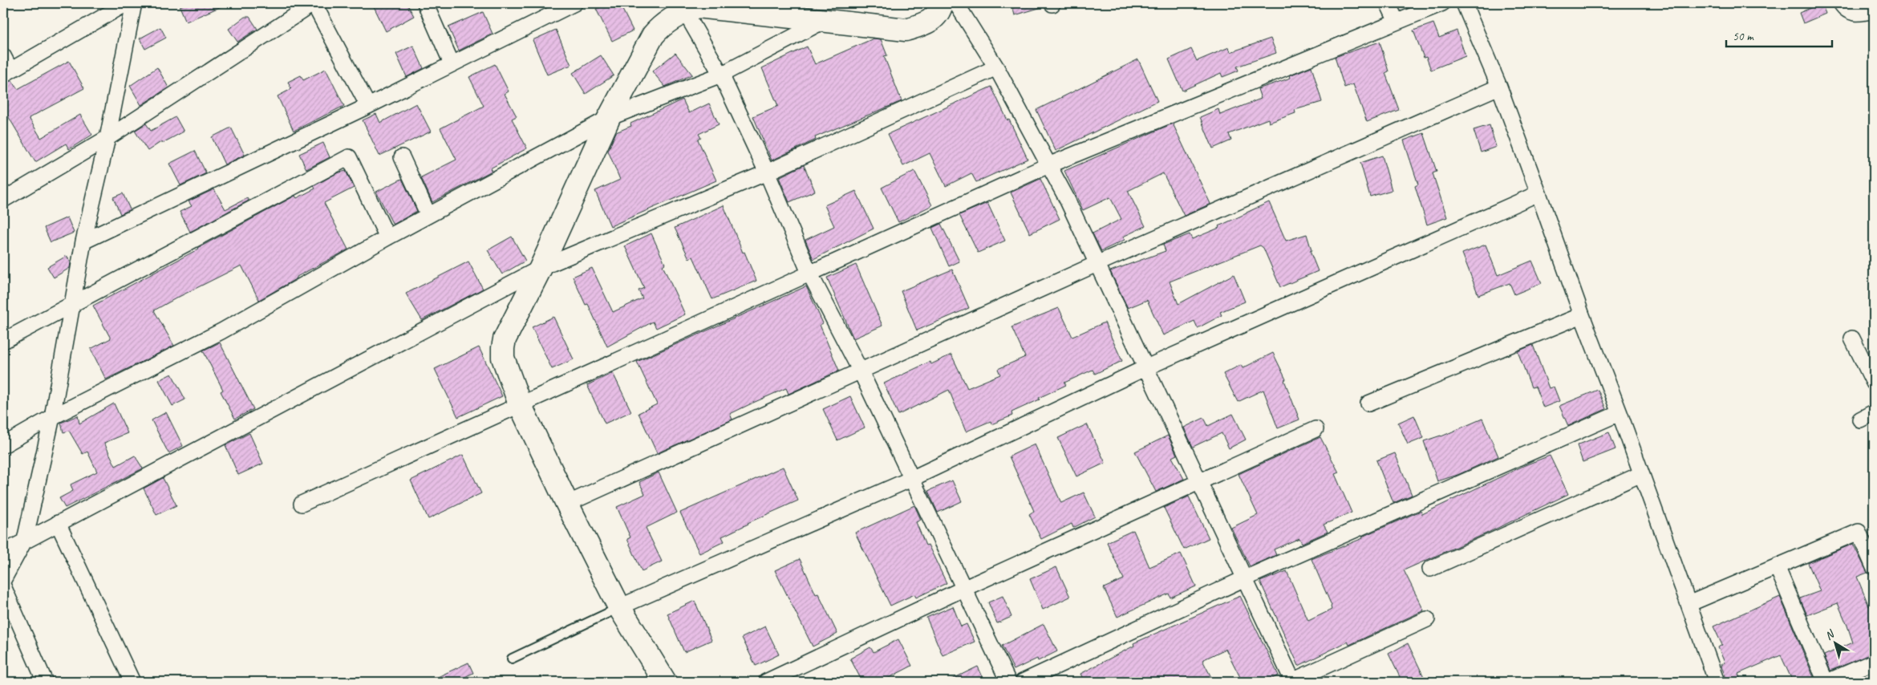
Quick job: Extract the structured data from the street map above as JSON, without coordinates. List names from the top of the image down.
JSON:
{
  "scale_bar": "50 m",
  "north": "top left"
}
